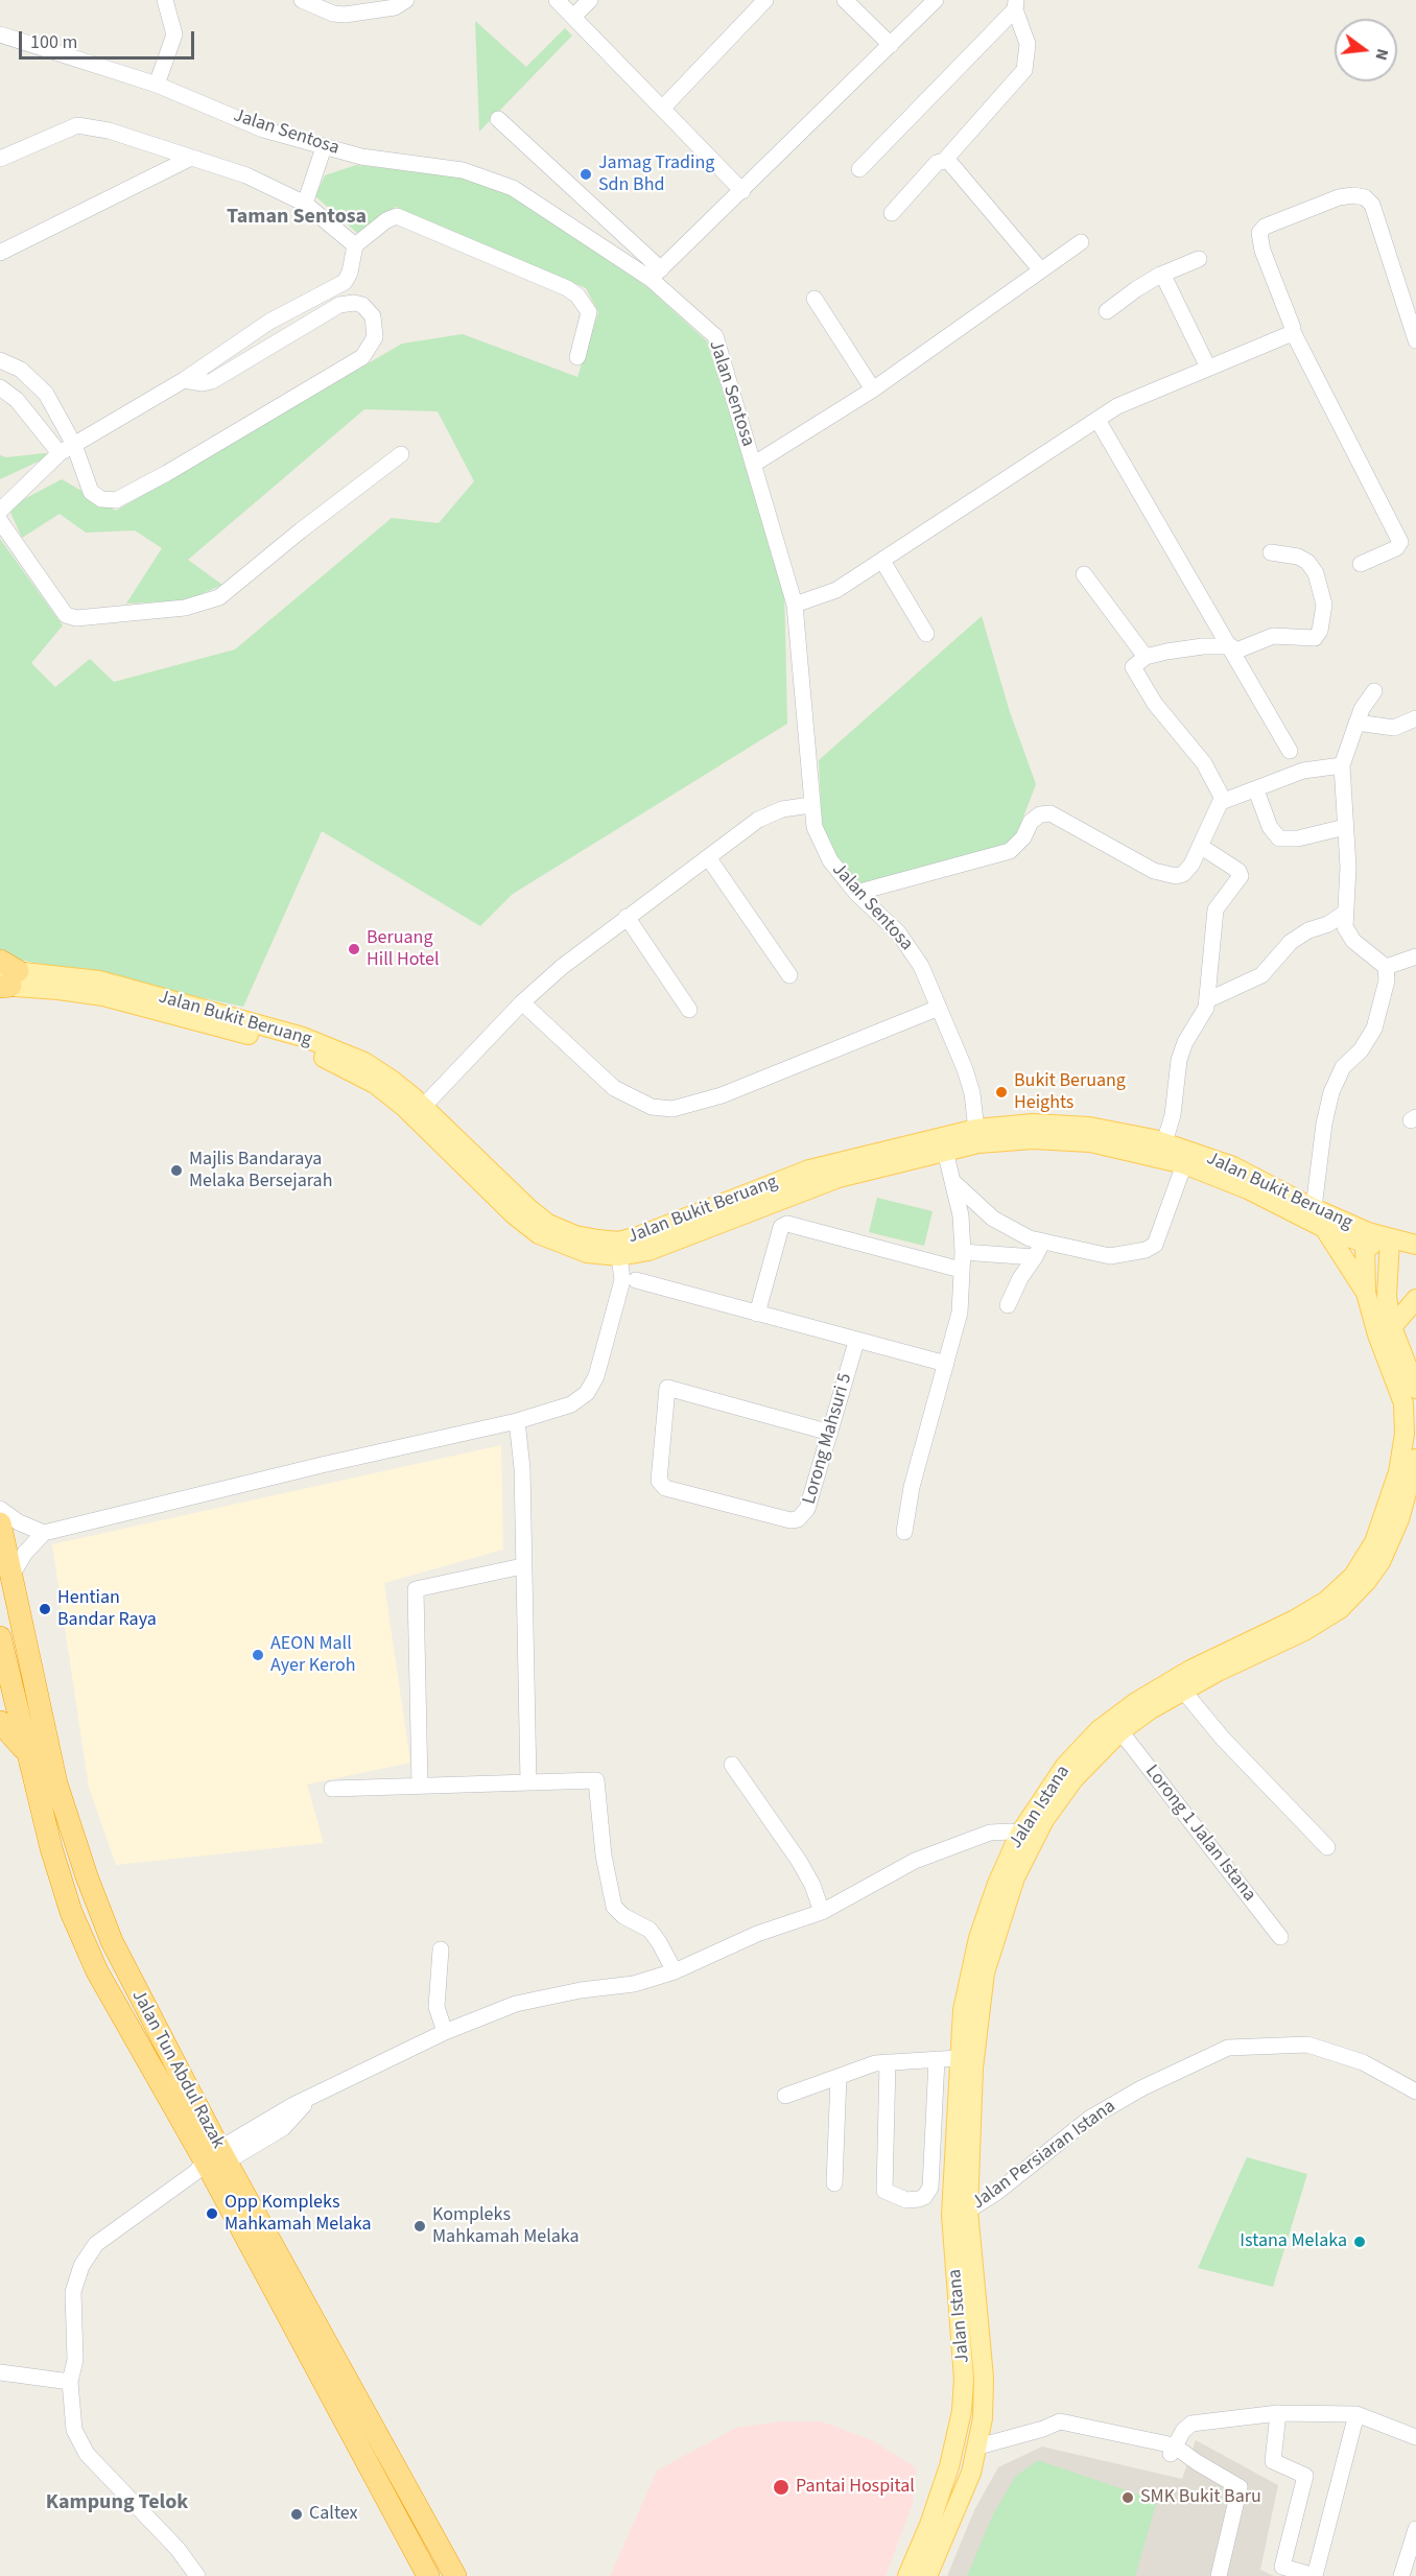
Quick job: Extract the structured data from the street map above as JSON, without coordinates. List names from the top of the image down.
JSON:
{
  "streets": {
    "highway": ["Jalan Tun Abdul Razak"],
    "main road": ["Jalan Bukit Beruang", "Jalan Istana"],
    "street": [
      "Jalan Sentosa",
      "Lorong Mahsuri 5",
      "Lorong 1 Jalan Istana",
      "Jalan Persiaran Istana"
    ]
  },
  "crossings": [
    ["Jalan Sentosa", "Jalan Bukit Beruang"],
    ["Jalan Bukit Beruang", "Jalan Istana"],
    ["Jalan Istana", "Lorong 1 Jalan Istana"],
    ["Jalan Istana", "Jalan Persiaran Istana"]
  ],
  "districts": ["Taman Sentosa", "Kampung Telok"],
  "places": [
    "Jamag Trading Sdn Bhd",
    "Beruang Hill Hotel",
    "Bukit Beruang Heights",
    "Majlis Bandaraya Melaka Bersejarah",
    "Hentian Bandar Raya",
    "AEON Mall Ayer Keroh",
    "Opp Kompleks Mahkamah Melaka",
    "Kompleks Mahkamah Melaka",
    "Istana Melaka",
    "Pantai Hospital",
    "SMK Bukit Baru",
    "Caltex"
  ],
  "scale_bar": "100 m",
  "north": "right"
}
